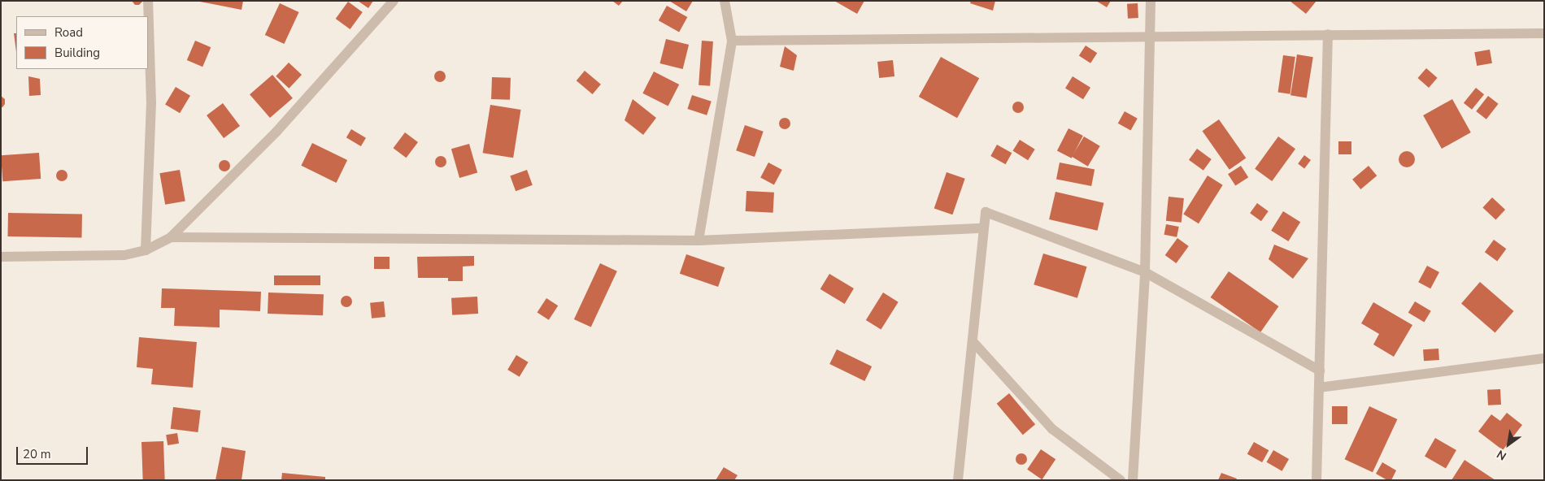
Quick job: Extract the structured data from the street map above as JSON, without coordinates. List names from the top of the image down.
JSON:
{
  "legend": ["Road", "Building"],
  "scale_bar": "20 m",
  "north": "bottom left"
}
